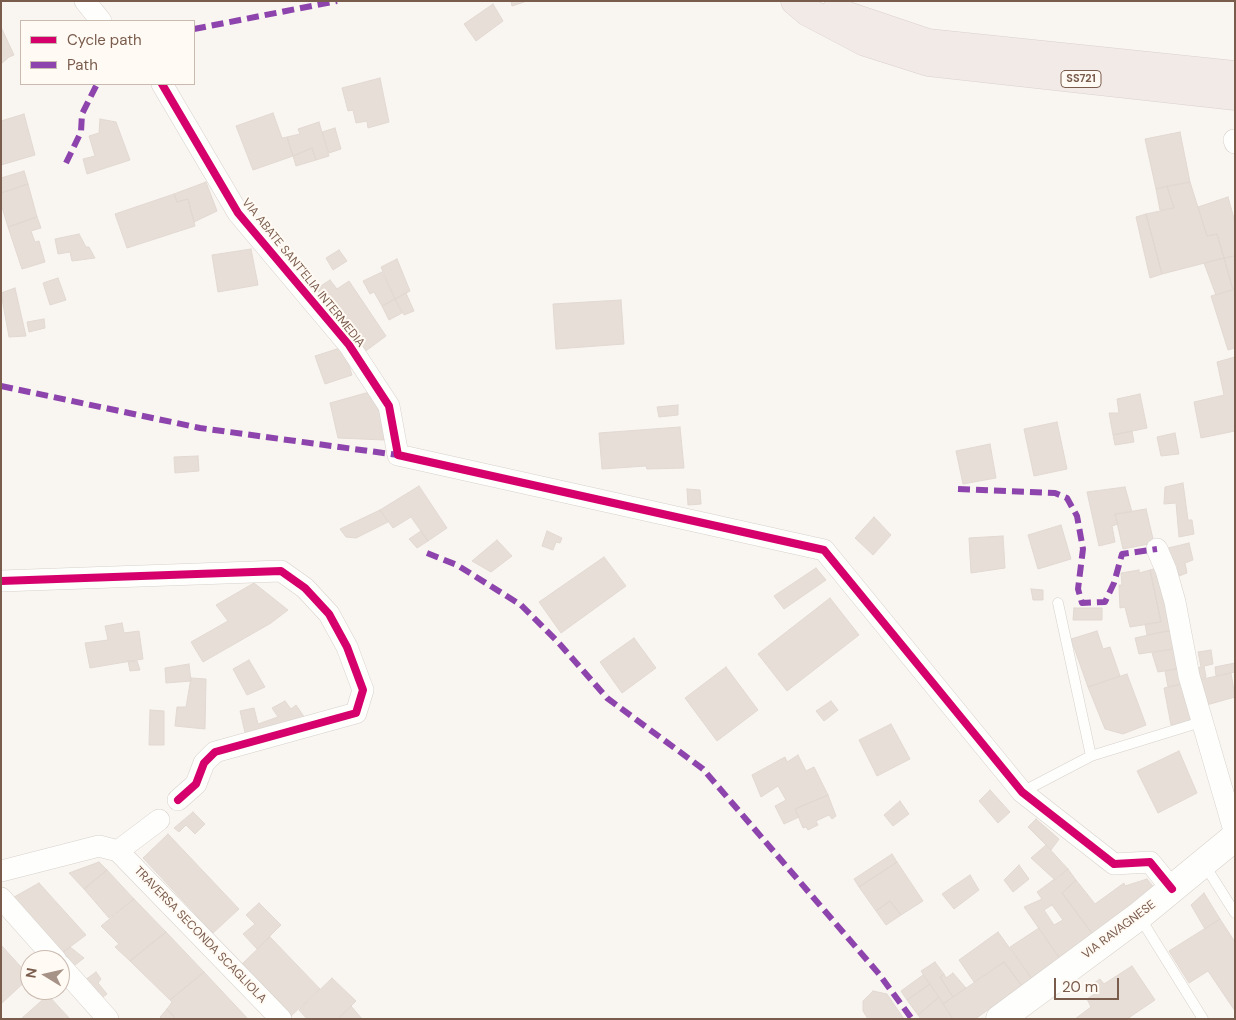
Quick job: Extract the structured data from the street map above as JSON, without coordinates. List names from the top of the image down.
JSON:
{
  "streets": {
    "highway": ["SS721"],
    "main road": ["VIA RAVAGNESE"],
    "street": ["VIA ABATE SANT'ELIA INTERMEDIA", "TRAVERSA SECONDA SCAGLIOLA"]
  },
  "legend": ["Cycle path", "Path"],
  "scale_bar": "20 m",
  "north": "left"
}
